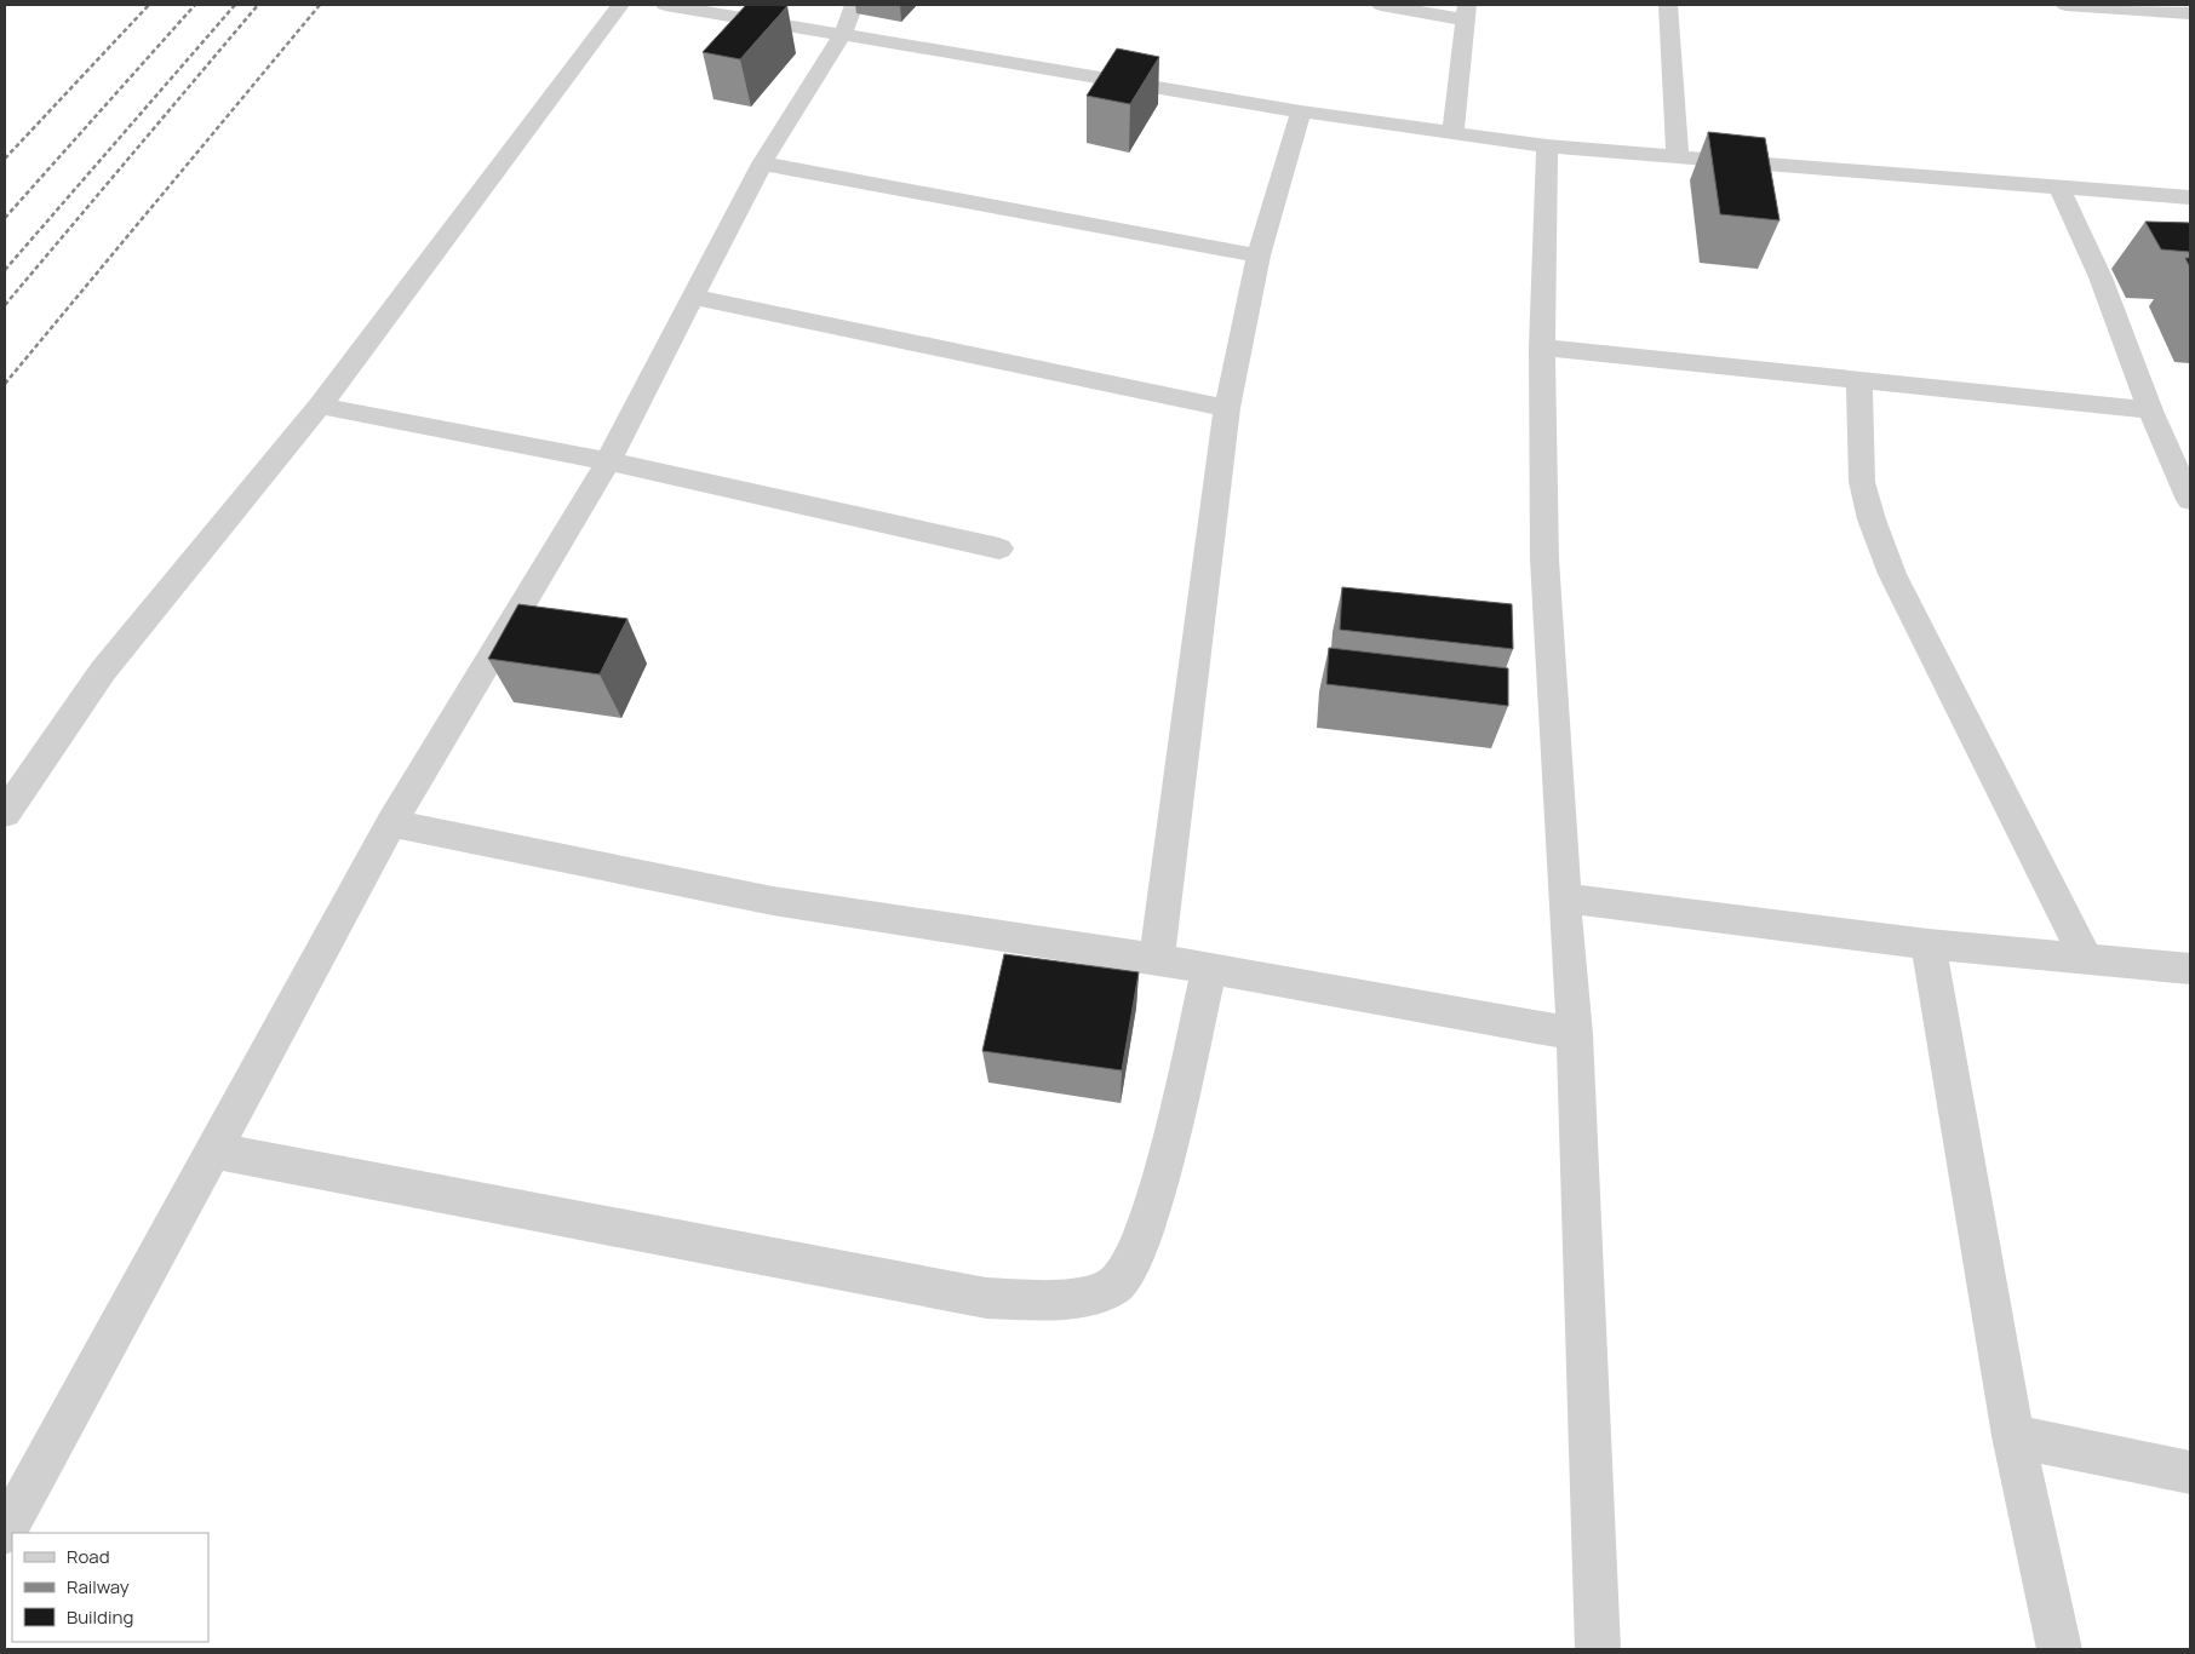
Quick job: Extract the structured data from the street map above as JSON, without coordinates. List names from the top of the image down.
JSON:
{
  "legend": ["Road", "Railway", "Building"]
}
